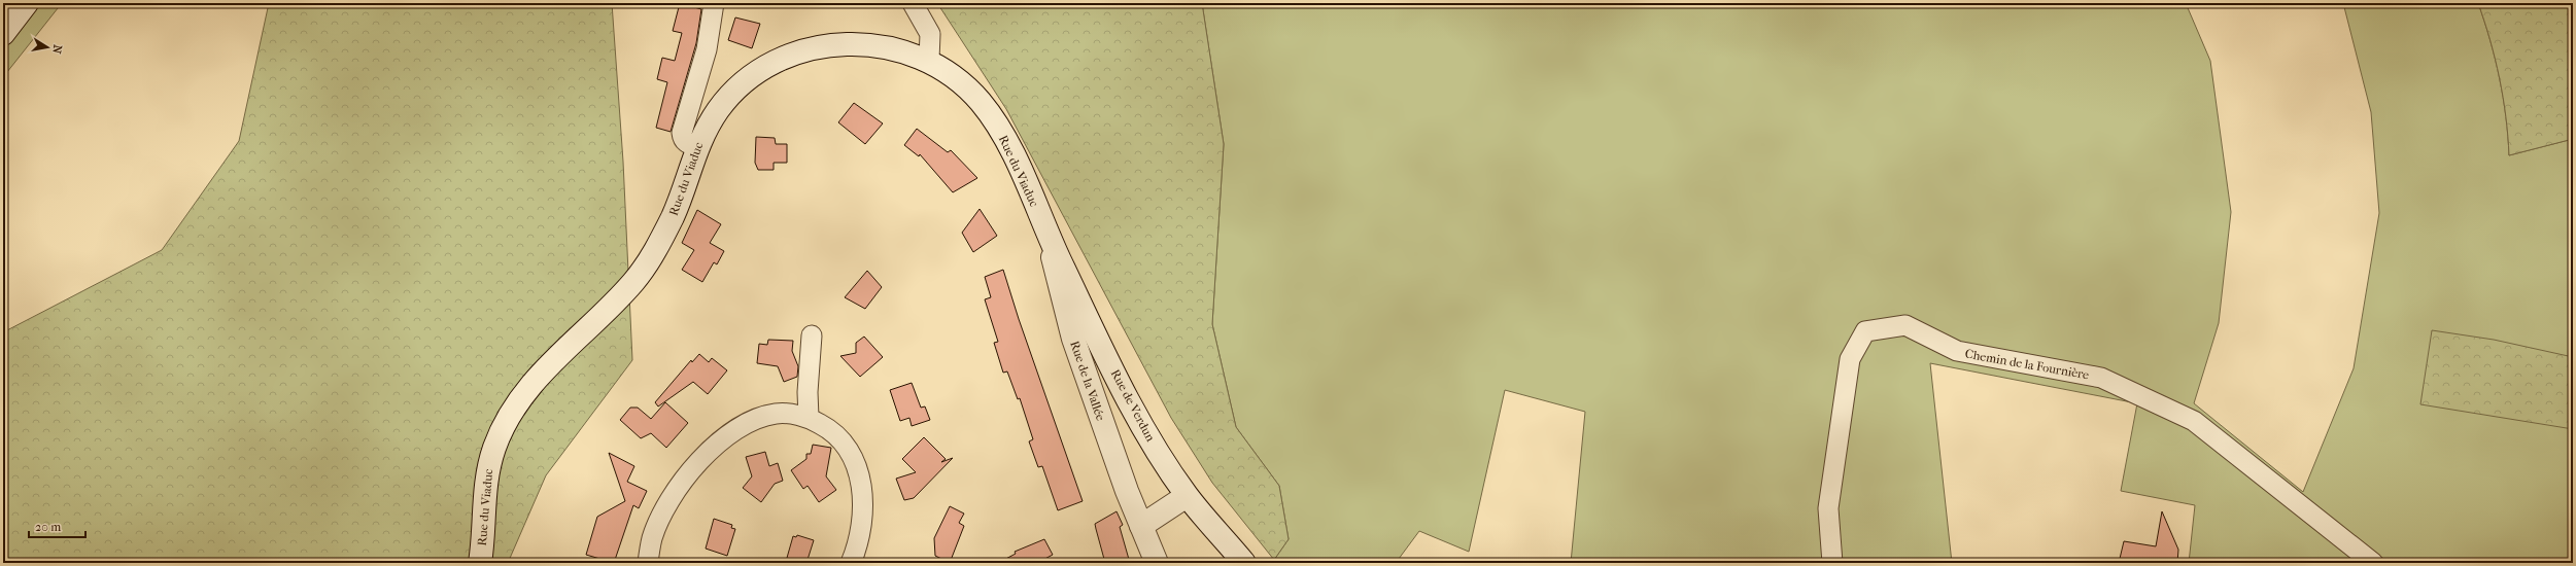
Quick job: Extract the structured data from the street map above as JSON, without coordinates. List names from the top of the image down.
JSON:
{
  "streets": {
    "main road": ["Rue du Viaduc", "Rue de la Vallée", "Rue de Verdun"],
    "street": ["Chemin de la Fournière"]
  },
  "crossings": [
    ["Rue du Viaduc", "Rue de la Vallée"],
    ["Rue du Viaduc", "Rue de Verdun"],
    ["Rue de la Vallée", "Rue de Verdun"]
  ],
  "scale_bar": "20 m",
  "north": "right"
}
